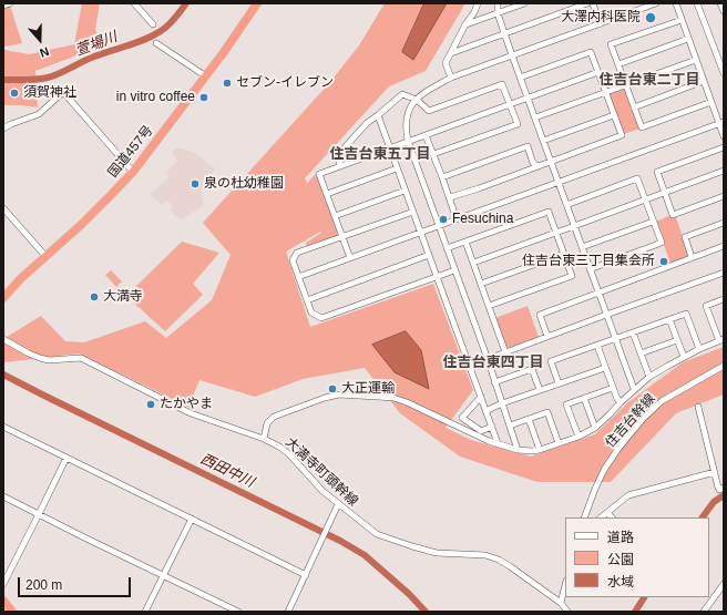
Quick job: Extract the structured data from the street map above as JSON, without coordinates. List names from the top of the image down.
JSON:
{
  "streets": {
    "highway": ["国道457号"],
    "street": ["住吉台幹線", "大満寺町頭幹線"]
  },
  "districts": ["住吉台東二丁目", "住吉台東五丁目", "住吉台東四丁目"],
  "water": ["萱場川", "西田中川"],
  "places": [
    "大澤内科医院",
    "セブン-イレブン",
    "須賀神社",
    "in vitro coffee",
    "泉の杜幼稚園",
    "Fesuchina",
    "住吉台東三丁目集会所",
    "大満寺",
    "大正運輸",
    "たかやま"
  ],
  "legend": ["道路", "公園", "水域"],
  "scale_bar": "200 m",
  "north": "bottom"
}
